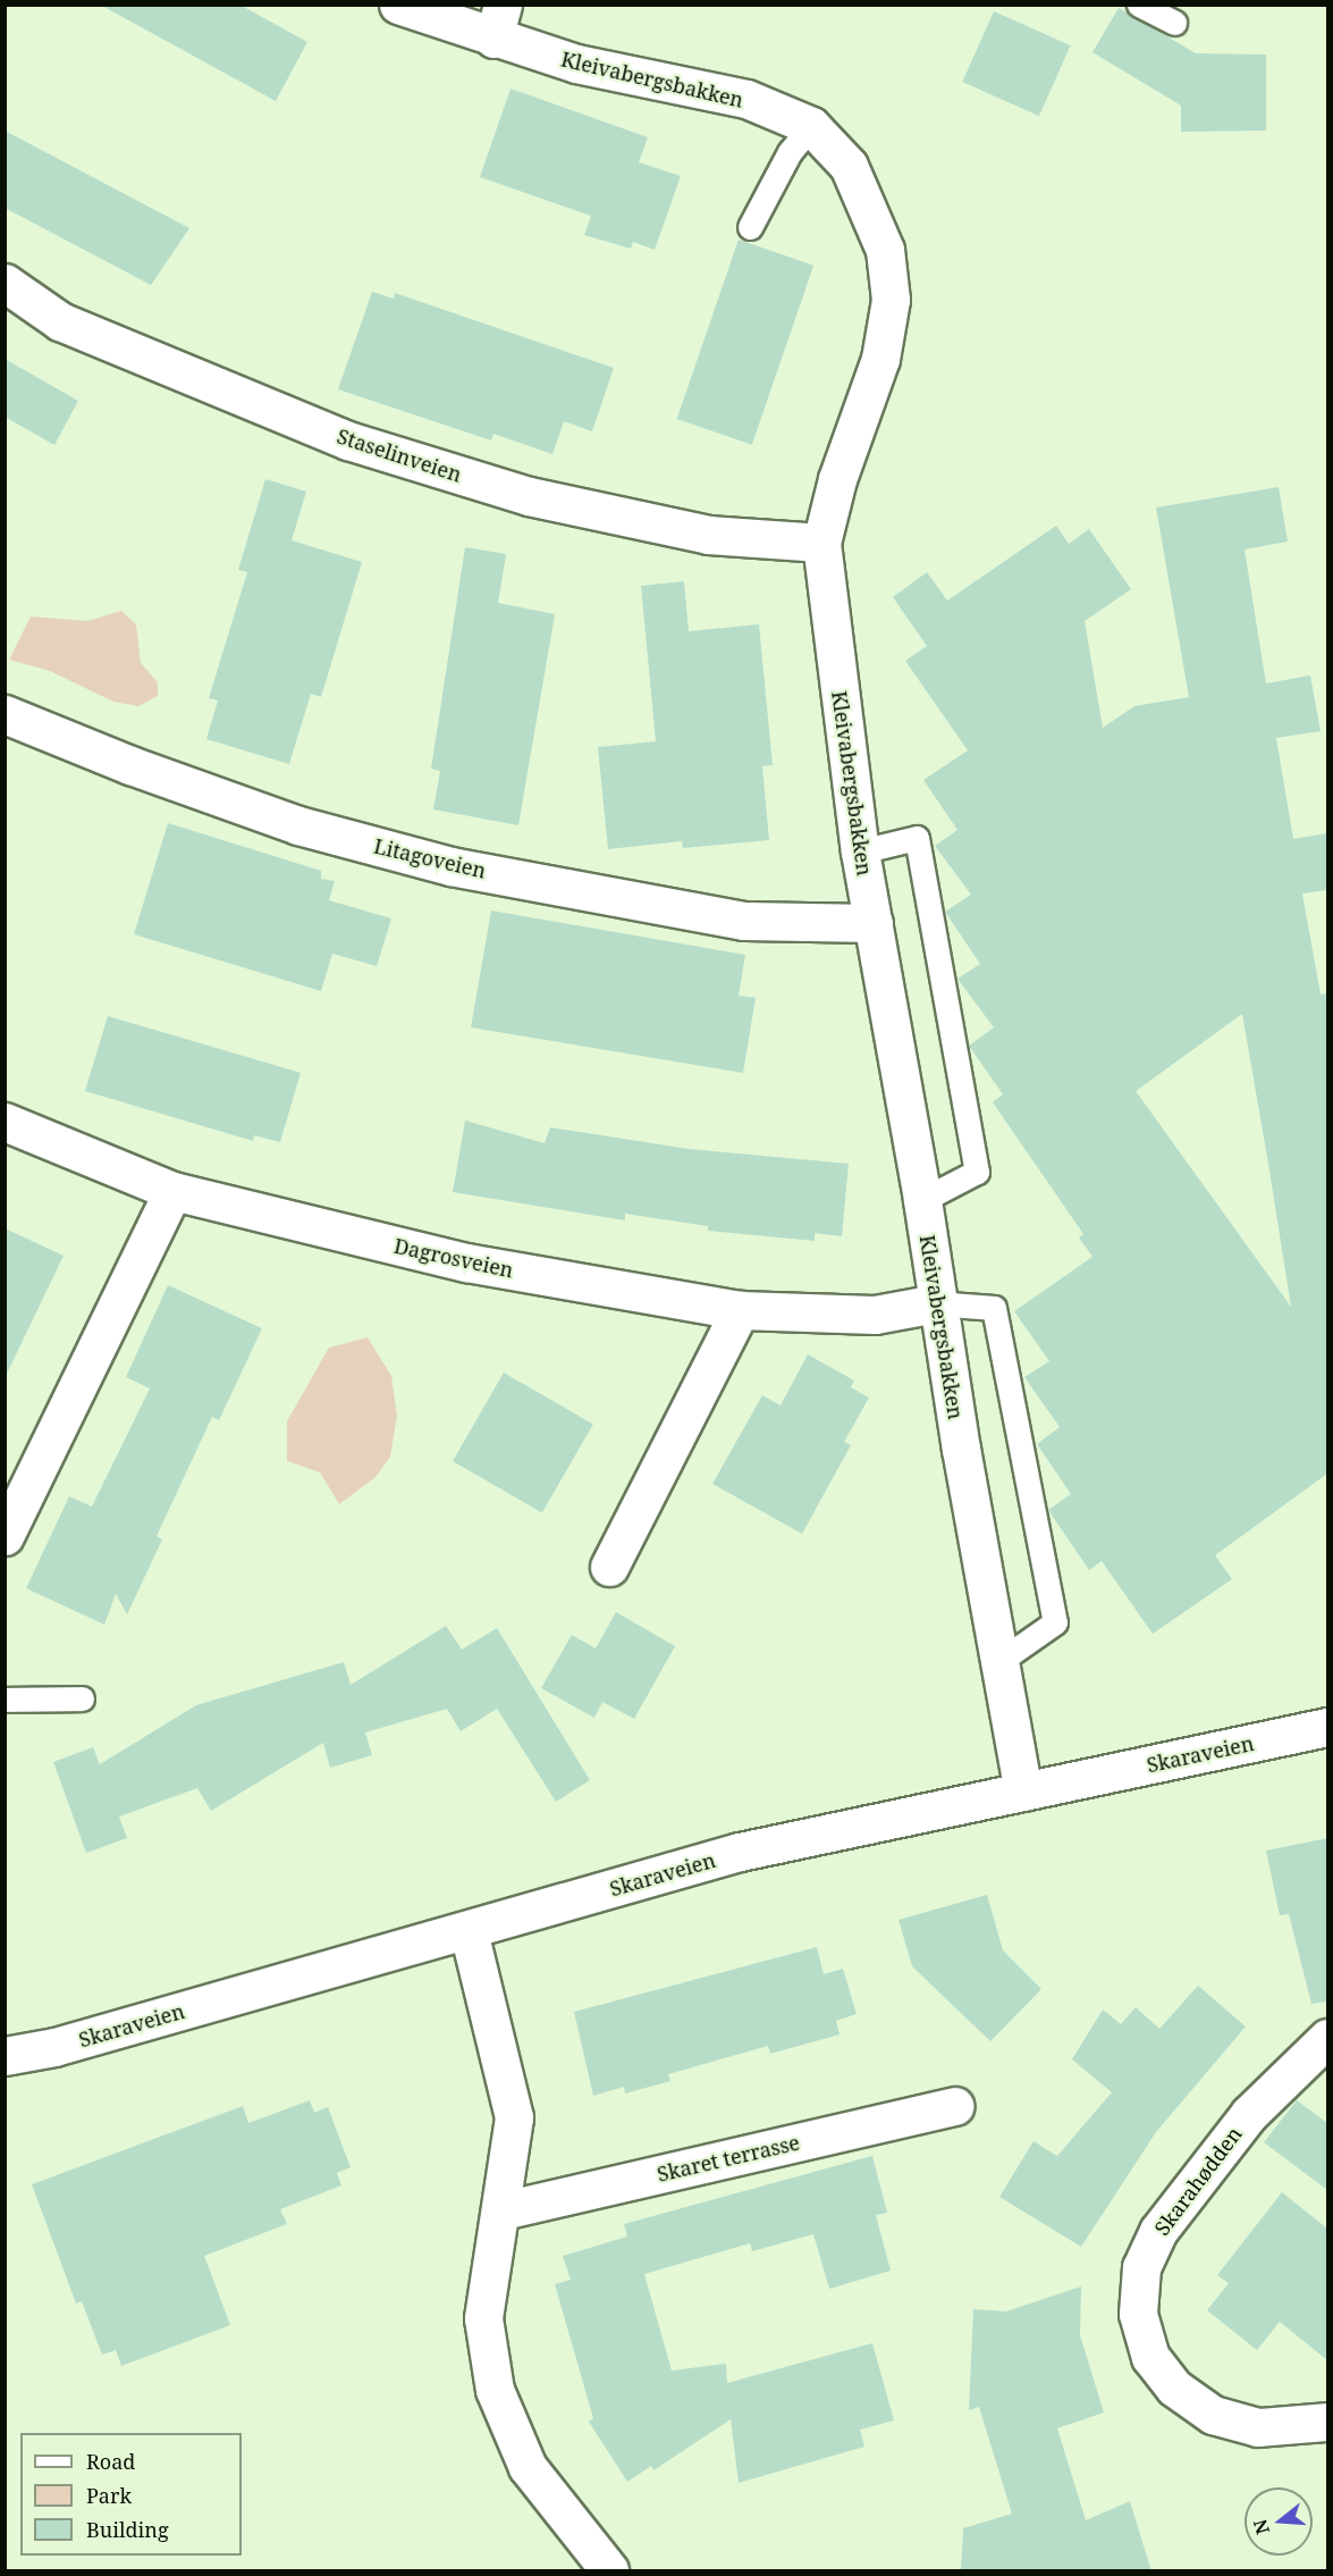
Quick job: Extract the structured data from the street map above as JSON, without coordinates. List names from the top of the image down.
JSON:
{
  "streets": {
    "street": [
      "Kleivabergsbakken",
      "Staselinveien",
      "Litagoveien",
      "Dagrosveien",
      "Skaraveien",
      "Skaret terrasse",
      "Skarahødden"
    ]
  },
  "crossings": [
    ["Kleivabergsbakken", "Staselinveien"],
    ["Kleivabergsbakken", "Litagoveien"],
    ["Kleivabergsbakken", "Dagrosveien"],
    ["Kleivabergsbakken", "Skaraveien"]
  ],
  "legend": ["Road", "Park", "Building"],
  "north": "left"
}
